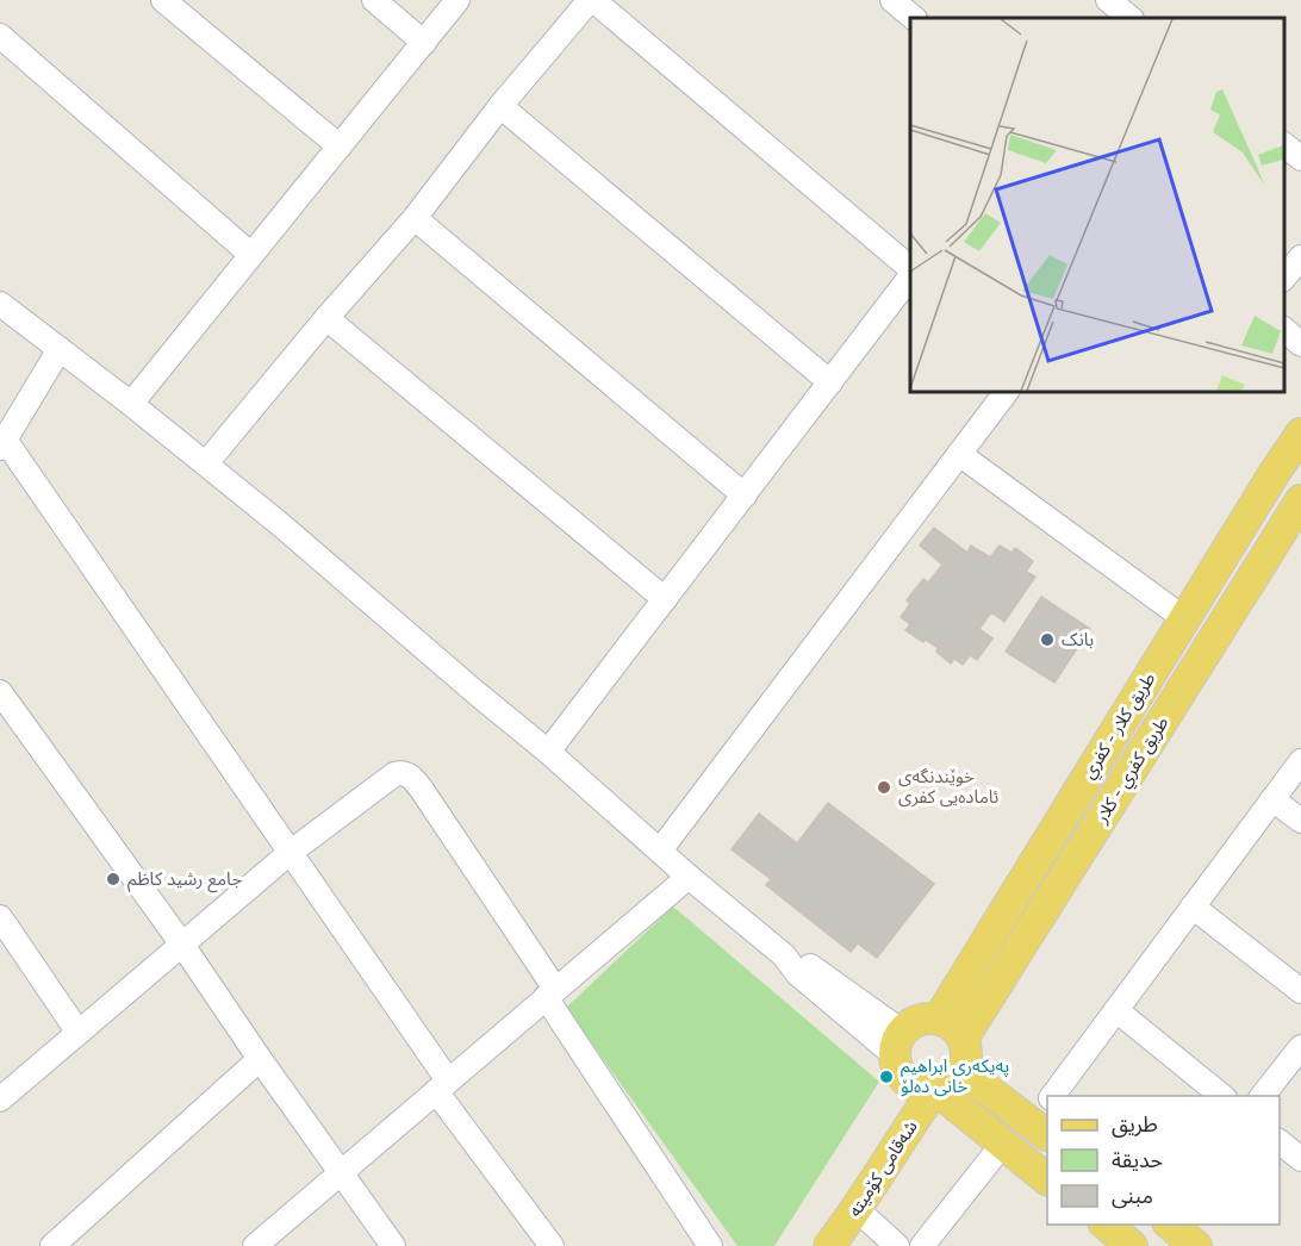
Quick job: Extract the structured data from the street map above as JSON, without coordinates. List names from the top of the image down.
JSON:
{
  "streets": {
    "main road": ["طريق كلار - كفري", "طريق كفري - كلار", "شەقامی کۆمیتە"]
  },
  "crossings": [
    ["طريق كلار - كفري", "طريق كفري - كلار"],
    ["طريق كلار - كفري", "شەقامی کۆمیتە"],
    ["طريق كفري - كلار", "شەقامی کۆمیتە"]
  ],
  "places": [
    "بانک",
    "خوێندنگەی ئامادەیی کفری",
    "جامع رشيد كاظم",
    "پەیکەری ابراهیم خانی دەلۆ"
  ],
  "legend": ["طريق", "حديقة", "مبنى"]
}
